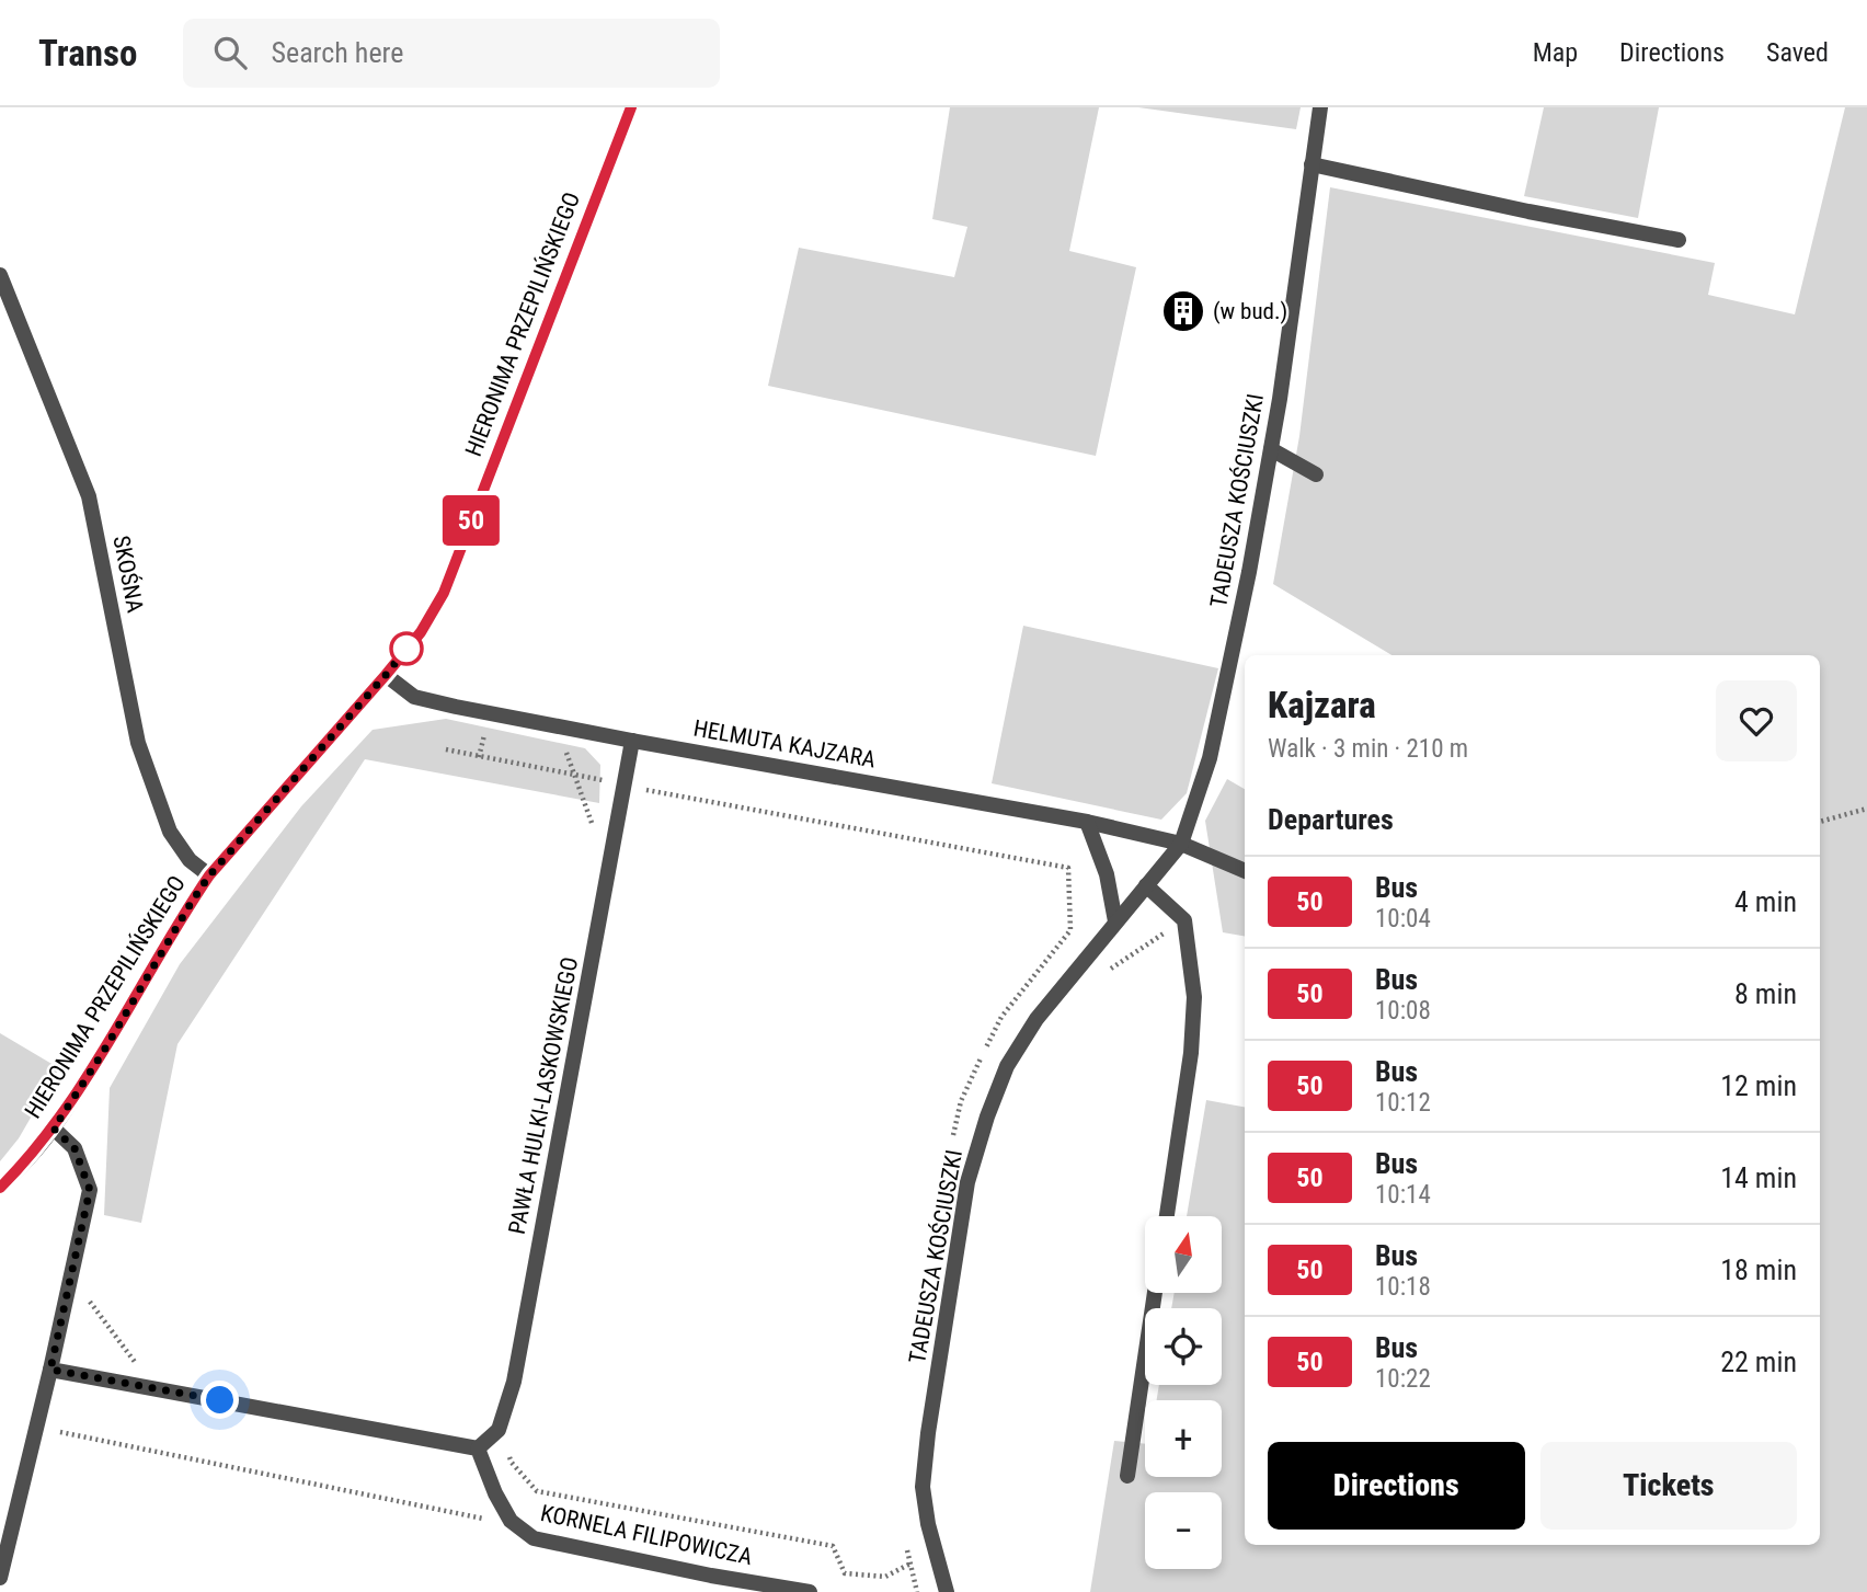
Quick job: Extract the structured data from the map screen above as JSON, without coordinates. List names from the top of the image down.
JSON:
{
  "streets": {
    "street": [
      "HIERONIMA PRZEPILIŃSKIEGO",
      "TADEUSZA KOŚCIUSZKI",
      "SKOŚNA",
      "HELMUTA KAJZARA",
      "PAWŁA HULKI-LASKOWSKIEGO",
      "KORNELA FILIPOWICZA"
    ]
  },
  "crossings": [
    ["HIERONIMA PRZEPILIŃSKIEGO", "SKOŚNA"],
    ["HIERONIMA PRZEPILIŃSKIEGO", "HELMUTA KAJZARA"],
    ["TADEUSZA KOŚCIUSZKI", "HELMUTA KAJZARA"],
    ["HELMUTA KAJZARA", "PAWŁA HULKI-LASKOWSKIEGO"],
    ["PAWŁA HULKI-LASKOWSKIEGO", "KORNELA FILIPOWICZA"]
  ],
  "places": {
    "building": ["(w bud.)"]
  },
  "lines": ["bus line 50"],
  "north": "top",
  "page": {
    "header": "Transo",
    "search": "Search here",
    "nav": ["Map", "Directions", "Saved"],
    "on_map": "50",
    "heading": [
      ["Kajzara", "Walk · 3 min · 210 m"],
      "Departures"
    ],
    "list": [
      {
        "mark": "50",
        "name": "Bus",
        "note": "10:04",
        "value": "4 min"
      },
      {
        "mark": "50",
        "name": "Bus",
        "note": "10:08",
        "value": "8 min"
      },
      {
        "mark": "50",
        "name": "Bus",
        "note": "10:12",
        "value": "12 min"
      },
      {
        "mark": "50",
        "name": "Bus",
        "note": "10:14",
        "value": "14 min"
      },
      {
        "mark": "50",
        "name": "Bus",
        "note": "10:18",
        "value": "18 min"
      },
      {
        "mark": "50",
        "name": "Bus",
        "note": "10:22",
        "value": "22 min"
      }
    ],
    "map_buttons": ["+", "−"],
    "buttons": ["Directions", "Tickets"]
  }
}
